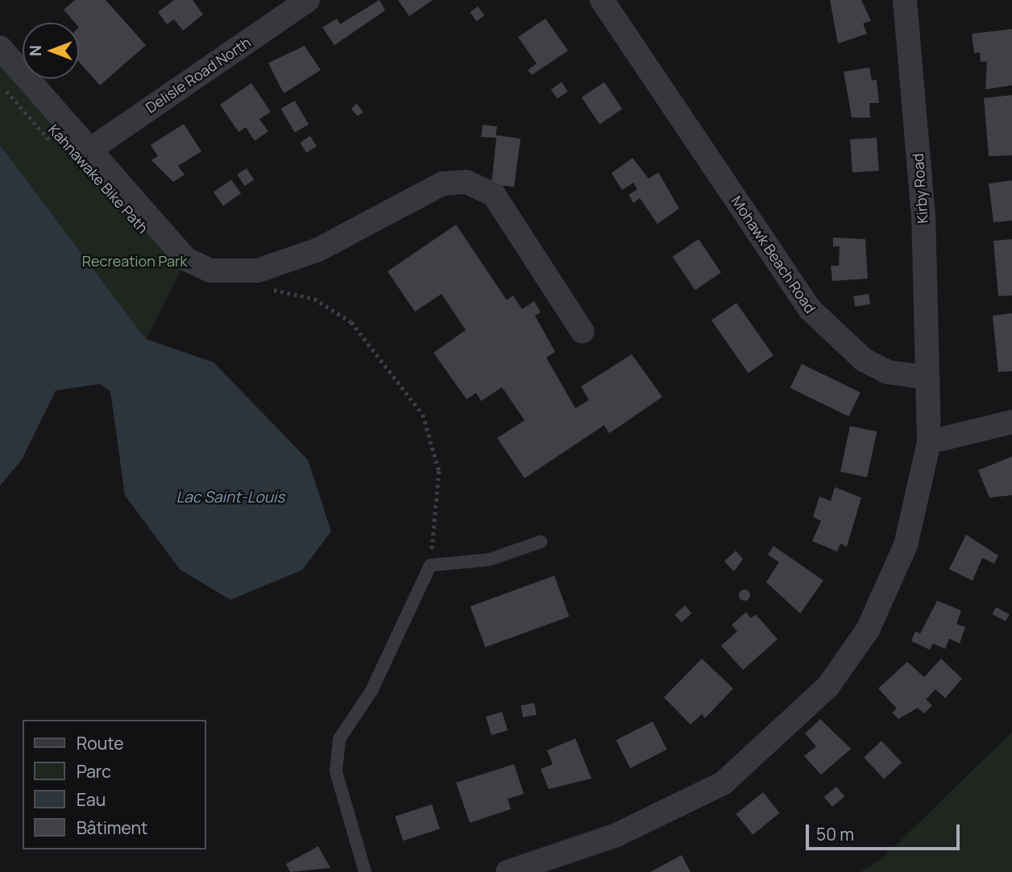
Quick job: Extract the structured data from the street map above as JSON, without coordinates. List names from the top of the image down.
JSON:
{
  "streets": {
    "street": ["Delisle Road North", "Kirby Road", "Mohawk Beach Road"],
    "path": ["Kahnawake Bike Path"]
  },
  "crossings": [
    ["Kirby Road", "Mohawk Beach Road"]
  ],
  "water": ["Lac Saint-Louis"],
  "parks": ["Recreation Park"],
  "legend": [
    "Route",
    "Parc",
    "Eau",
    "Bâtiment"
  ],
  "scale_bar": "50 m",
  "north": "left"
}
